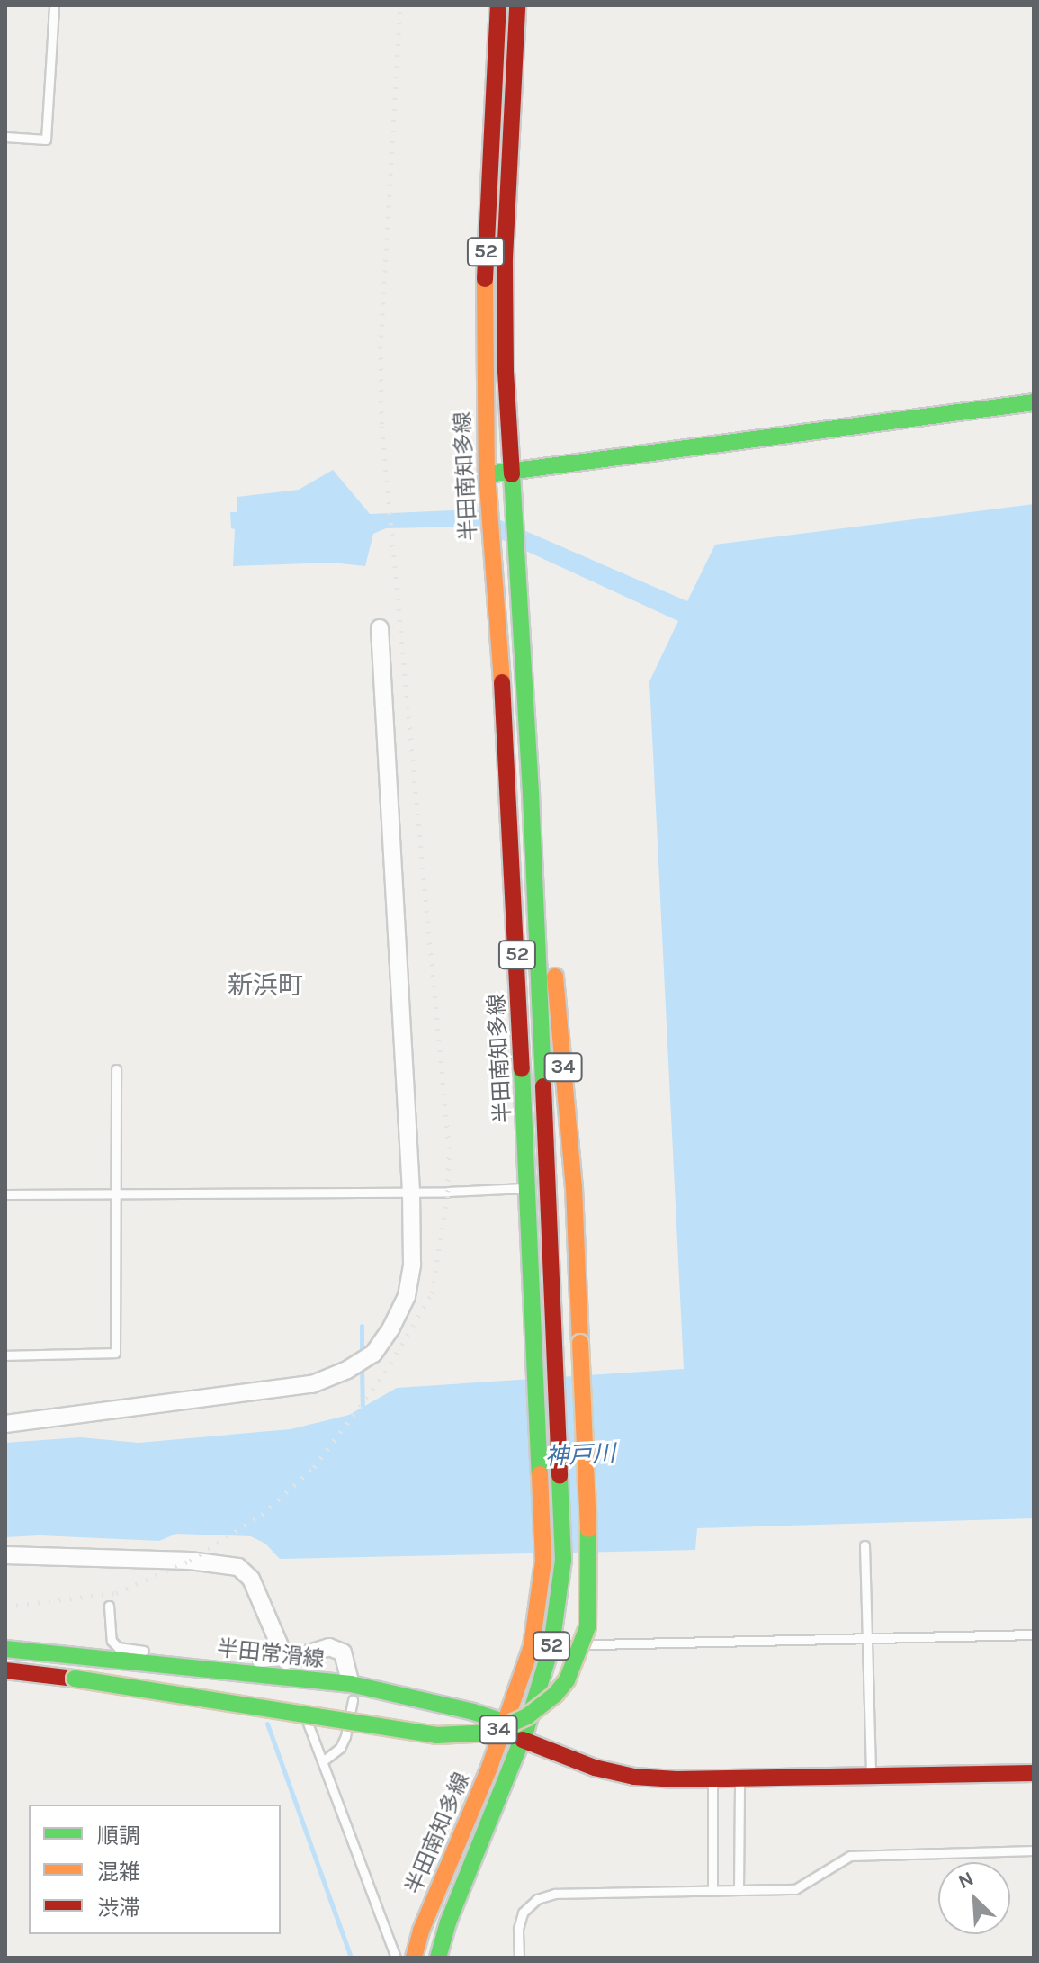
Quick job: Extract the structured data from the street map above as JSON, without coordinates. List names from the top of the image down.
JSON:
{
  "streets": {
    "main road": [
      "52",
      "半田南知多線",
      "34",
      "半田常滑線"
    ]
  },
  "crossings": [
    ["半田南知多線", "34"],
    ["半田南知多線", "半田常滑線"]
  ],
  "districts": ["新浜町"],
  "water": ["神戸川"],
  "legend": ["順調", "混雑", "渋滞"],
  "north": "top left"
}
